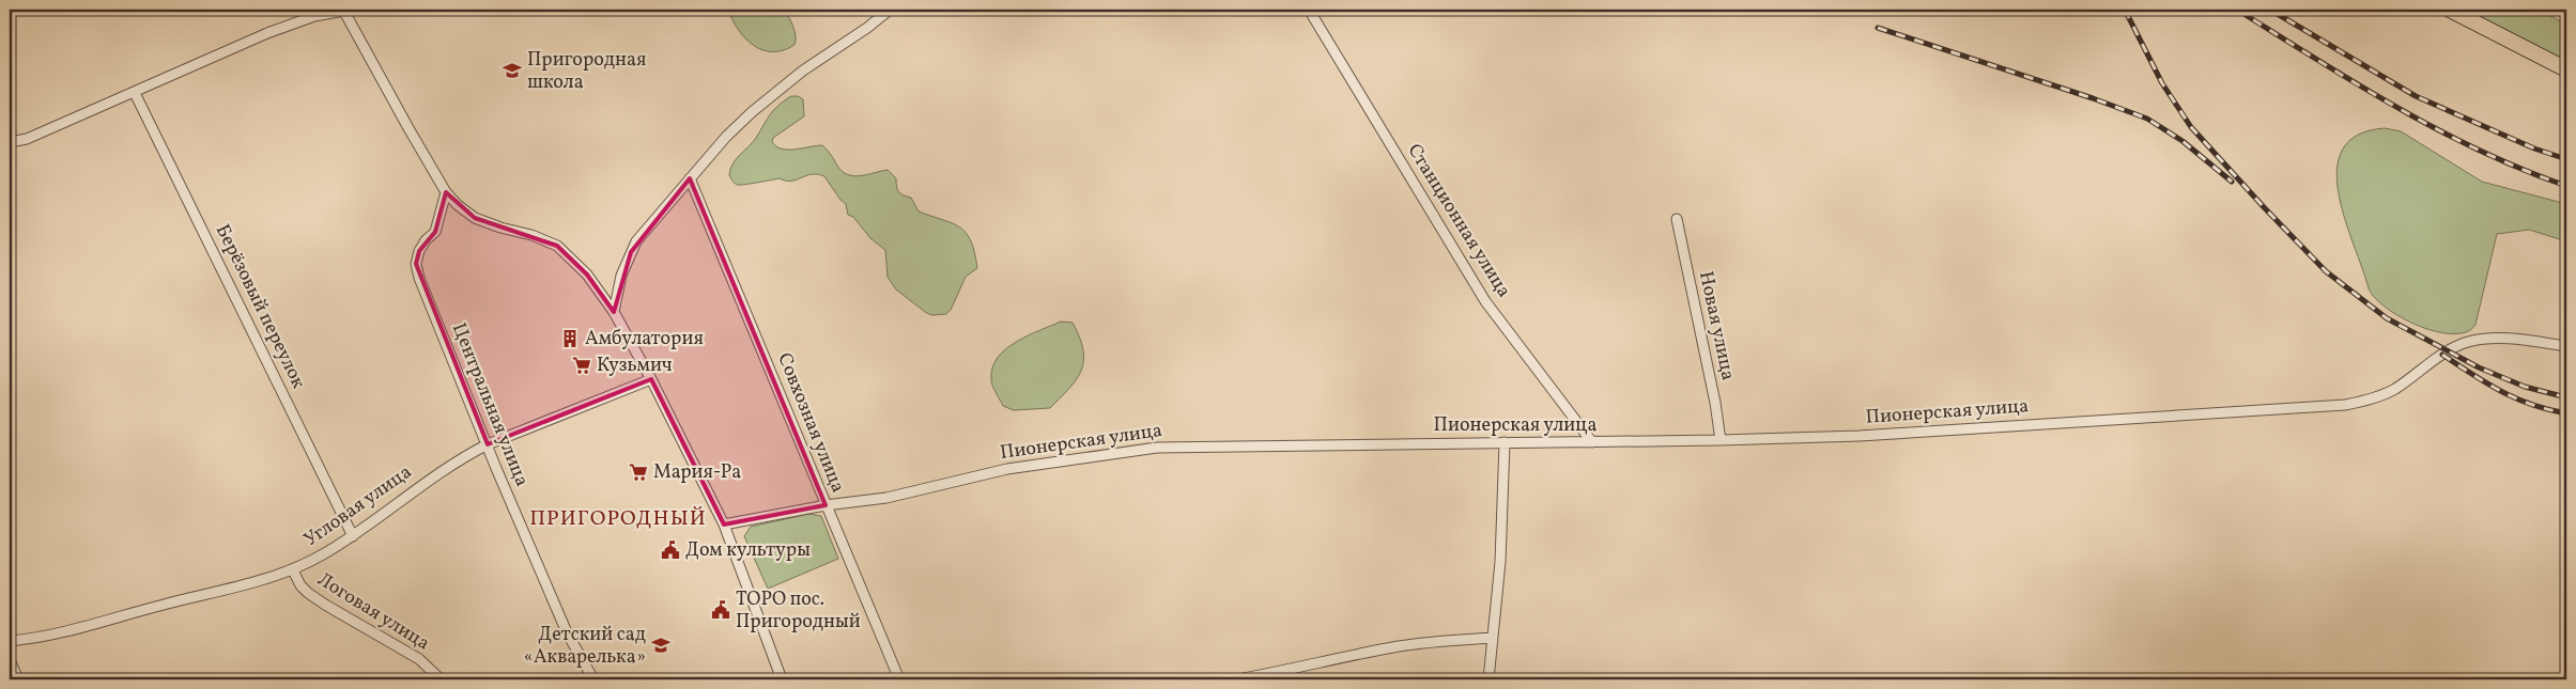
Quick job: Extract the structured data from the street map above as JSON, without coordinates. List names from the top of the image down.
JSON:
{
  "streets": {
    "street": [
      "Станционная улица",
      "Берёзовый переулок",
      "Новая улица",
      "Центральная улица",
      "Пионерская улица",
      "Совхозная улица",
      "Угловая улица",
      "Логовая улица"
    ]
  },
  "crossings": [
    ["Станционная улица", "Пионерская улица"],
    ["Берёзовый переулок", "Угловая улица"],
    ["Новая улица", "Пионерская улица"],
    ["Центральная улица", "Угловая улица"],
    ["Пионерская улица", "Совхозная улица"],
    ["Угловая улица", "Логовая улица"]
  ],
  "districts": ["ПРИГОРОДНЫЙ"],
  "places": {
    "school or university": ["Пригородная школа", "Детский сад «Акварелька»"],
    "building": ["Амбулатория"],
    "supermarket": ["Кузьмич", "Мария-Ра"],
    "public building": ["Дом культуры", "ТОРО пос. Пригородный"]
  }
}
